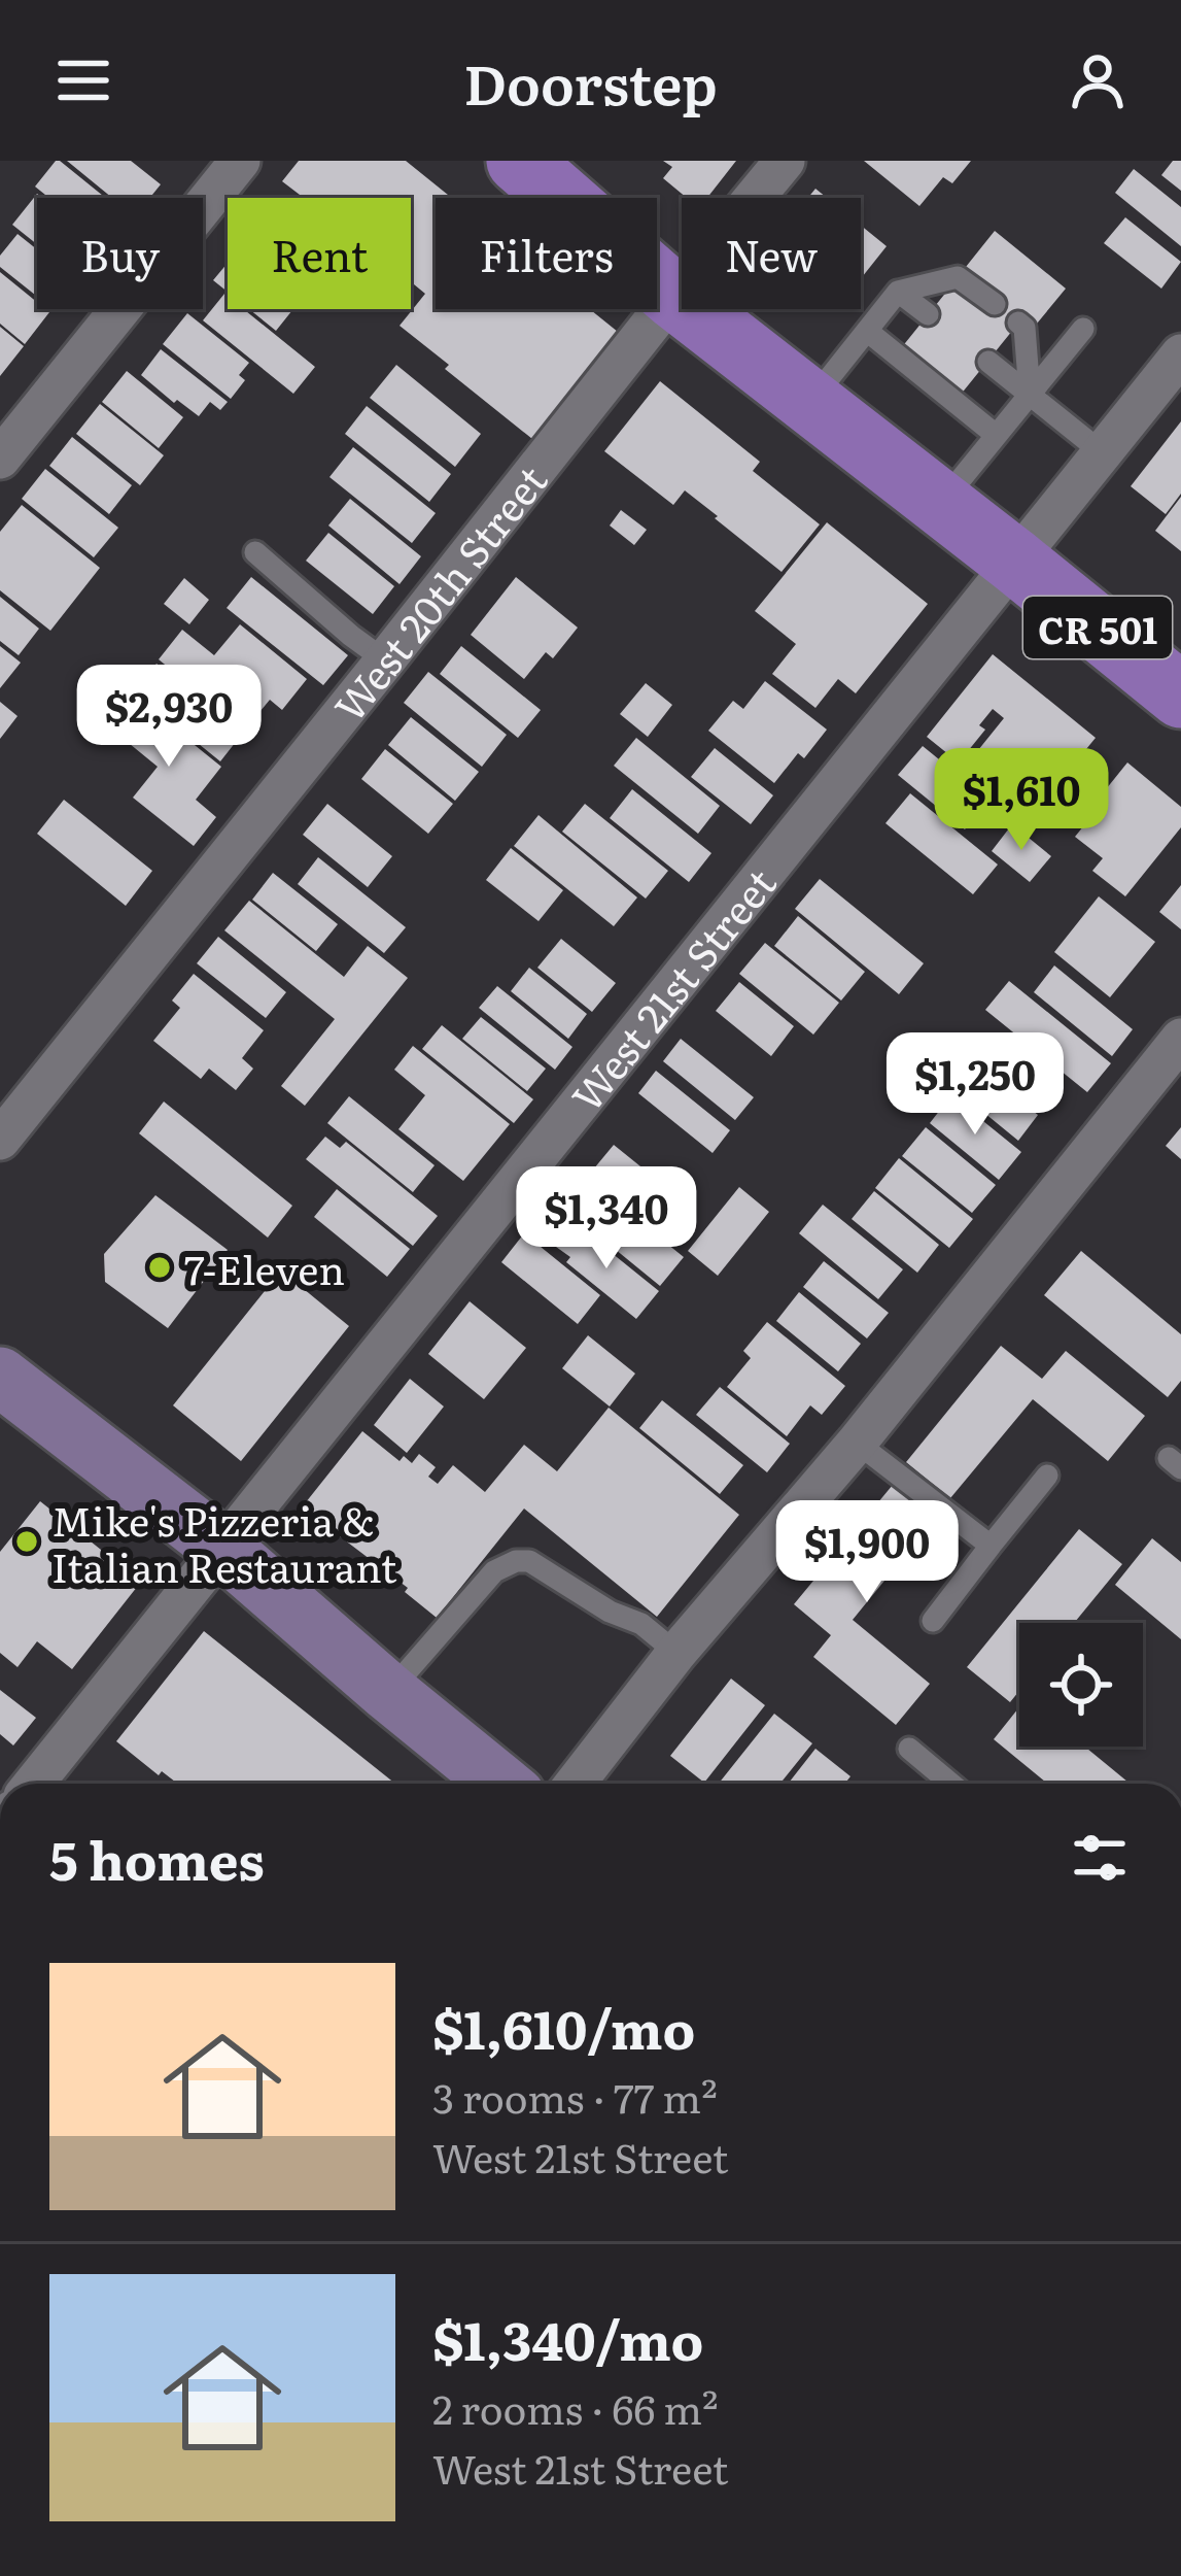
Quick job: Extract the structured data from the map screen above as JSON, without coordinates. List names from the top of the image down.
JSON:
{
  "streets": {
    "main road": ["CR 501"],
    "street": ["West 20th Street", "West 21st Street"]
  },
  "crossings": [
    ["West 20th Street", "CR 501"],
    ["CR 501", "West 21st Street"]
  ],
  "places": ["7-Eleven", "Mike's Pizzeria & Italian Restaurant"],
  "page": {
    "header": "Doorstep",
    "chip": [
      "Buy",
      "Rent",
      "Filters",
      "New"
    ],
    "price": [
      "$2,930",
      "$1,610",
      "$1,250",
      "$1,340",
      "$1,900"
    ],
    "heading": "5 homes",
    "list": [
      {
        "name": "$1,610/mo",
        "note": "3 rooms · 77 m² · West 21st Street"
      },
      {
        "name": "$1,340/mo",
        "note": "2 rooms · 66 m² · West 21st Street"
      }
    ]
  }
}
